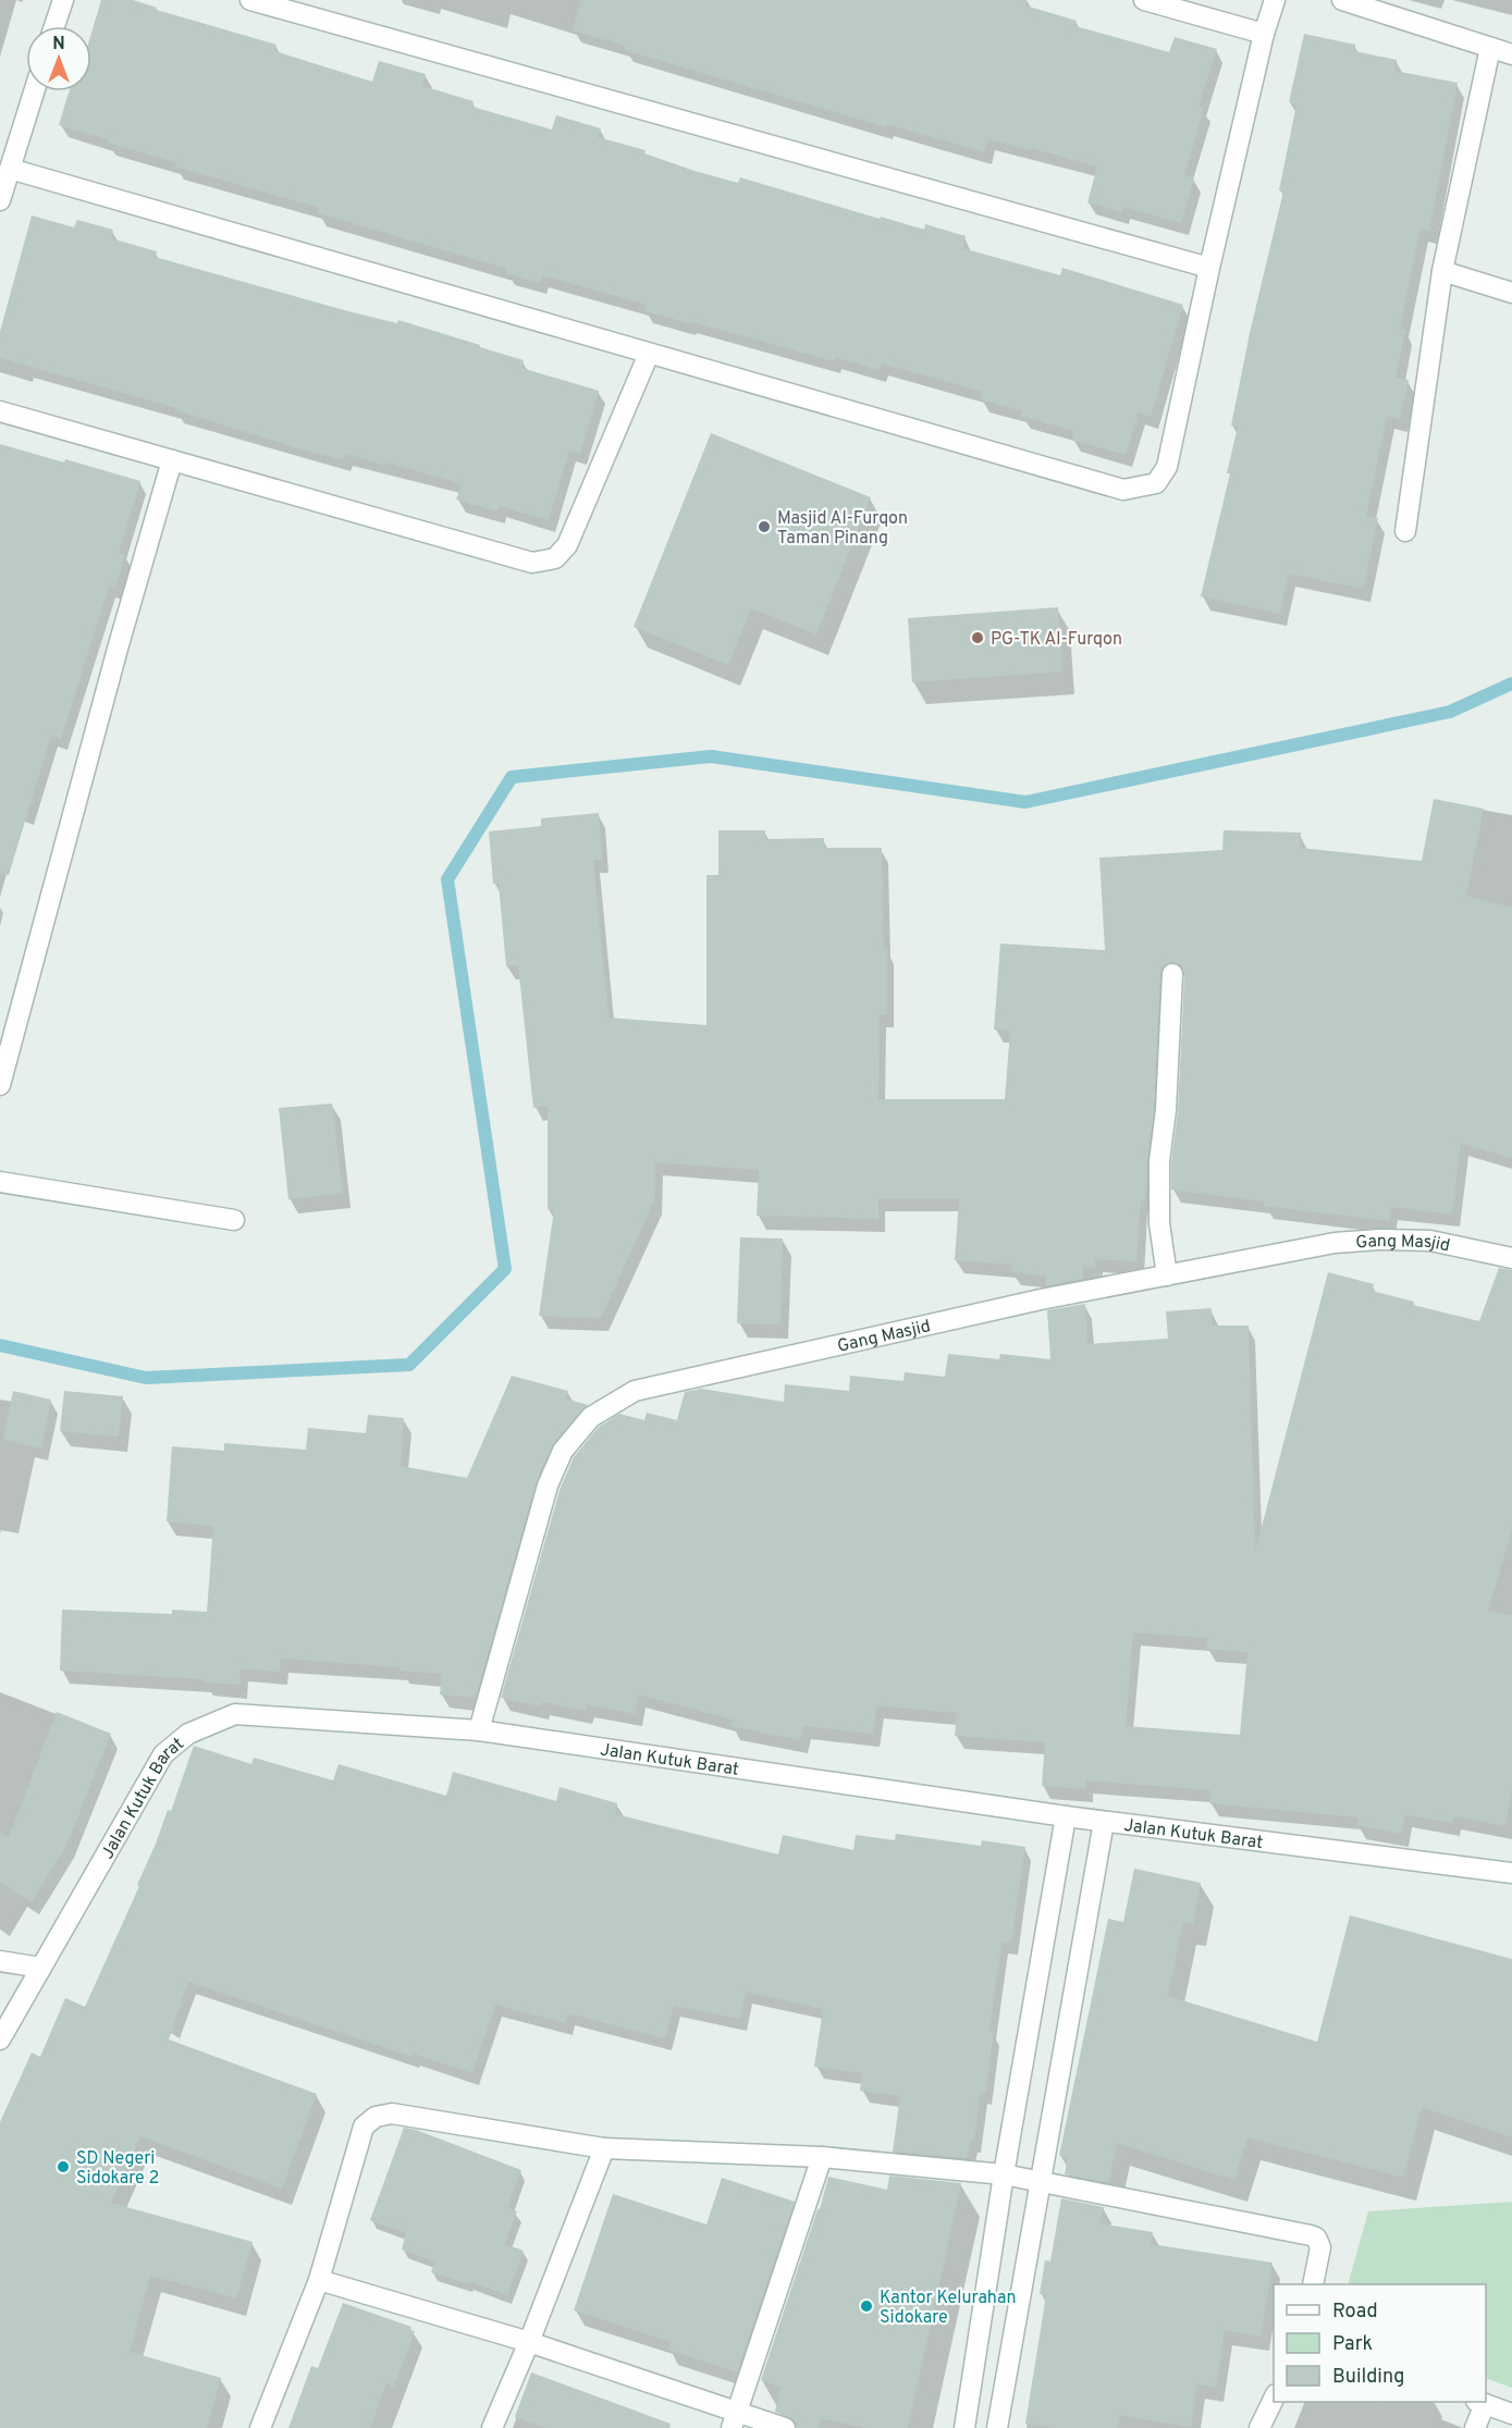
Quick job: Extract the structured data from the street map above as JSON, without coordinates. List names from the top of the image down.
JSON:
{
  "streets": {
    "street": ["Gang Masjid", "Jalan Kutuk Barat"]
  },
  "crossings": [
    ["Gang Masjid", "Jalan Kutuk Barat"]
  ],
  "places": [
    "Masjid Al-Furqon Taman Pinang",
    "PG-TK Al-Furqon",
    "SD Negeri Sidokare 2",
    "Kantor Kelurahan Sidokare"
  ],
  "legend": ["Road", "Park", "Building"],
  "north": "top"
}
